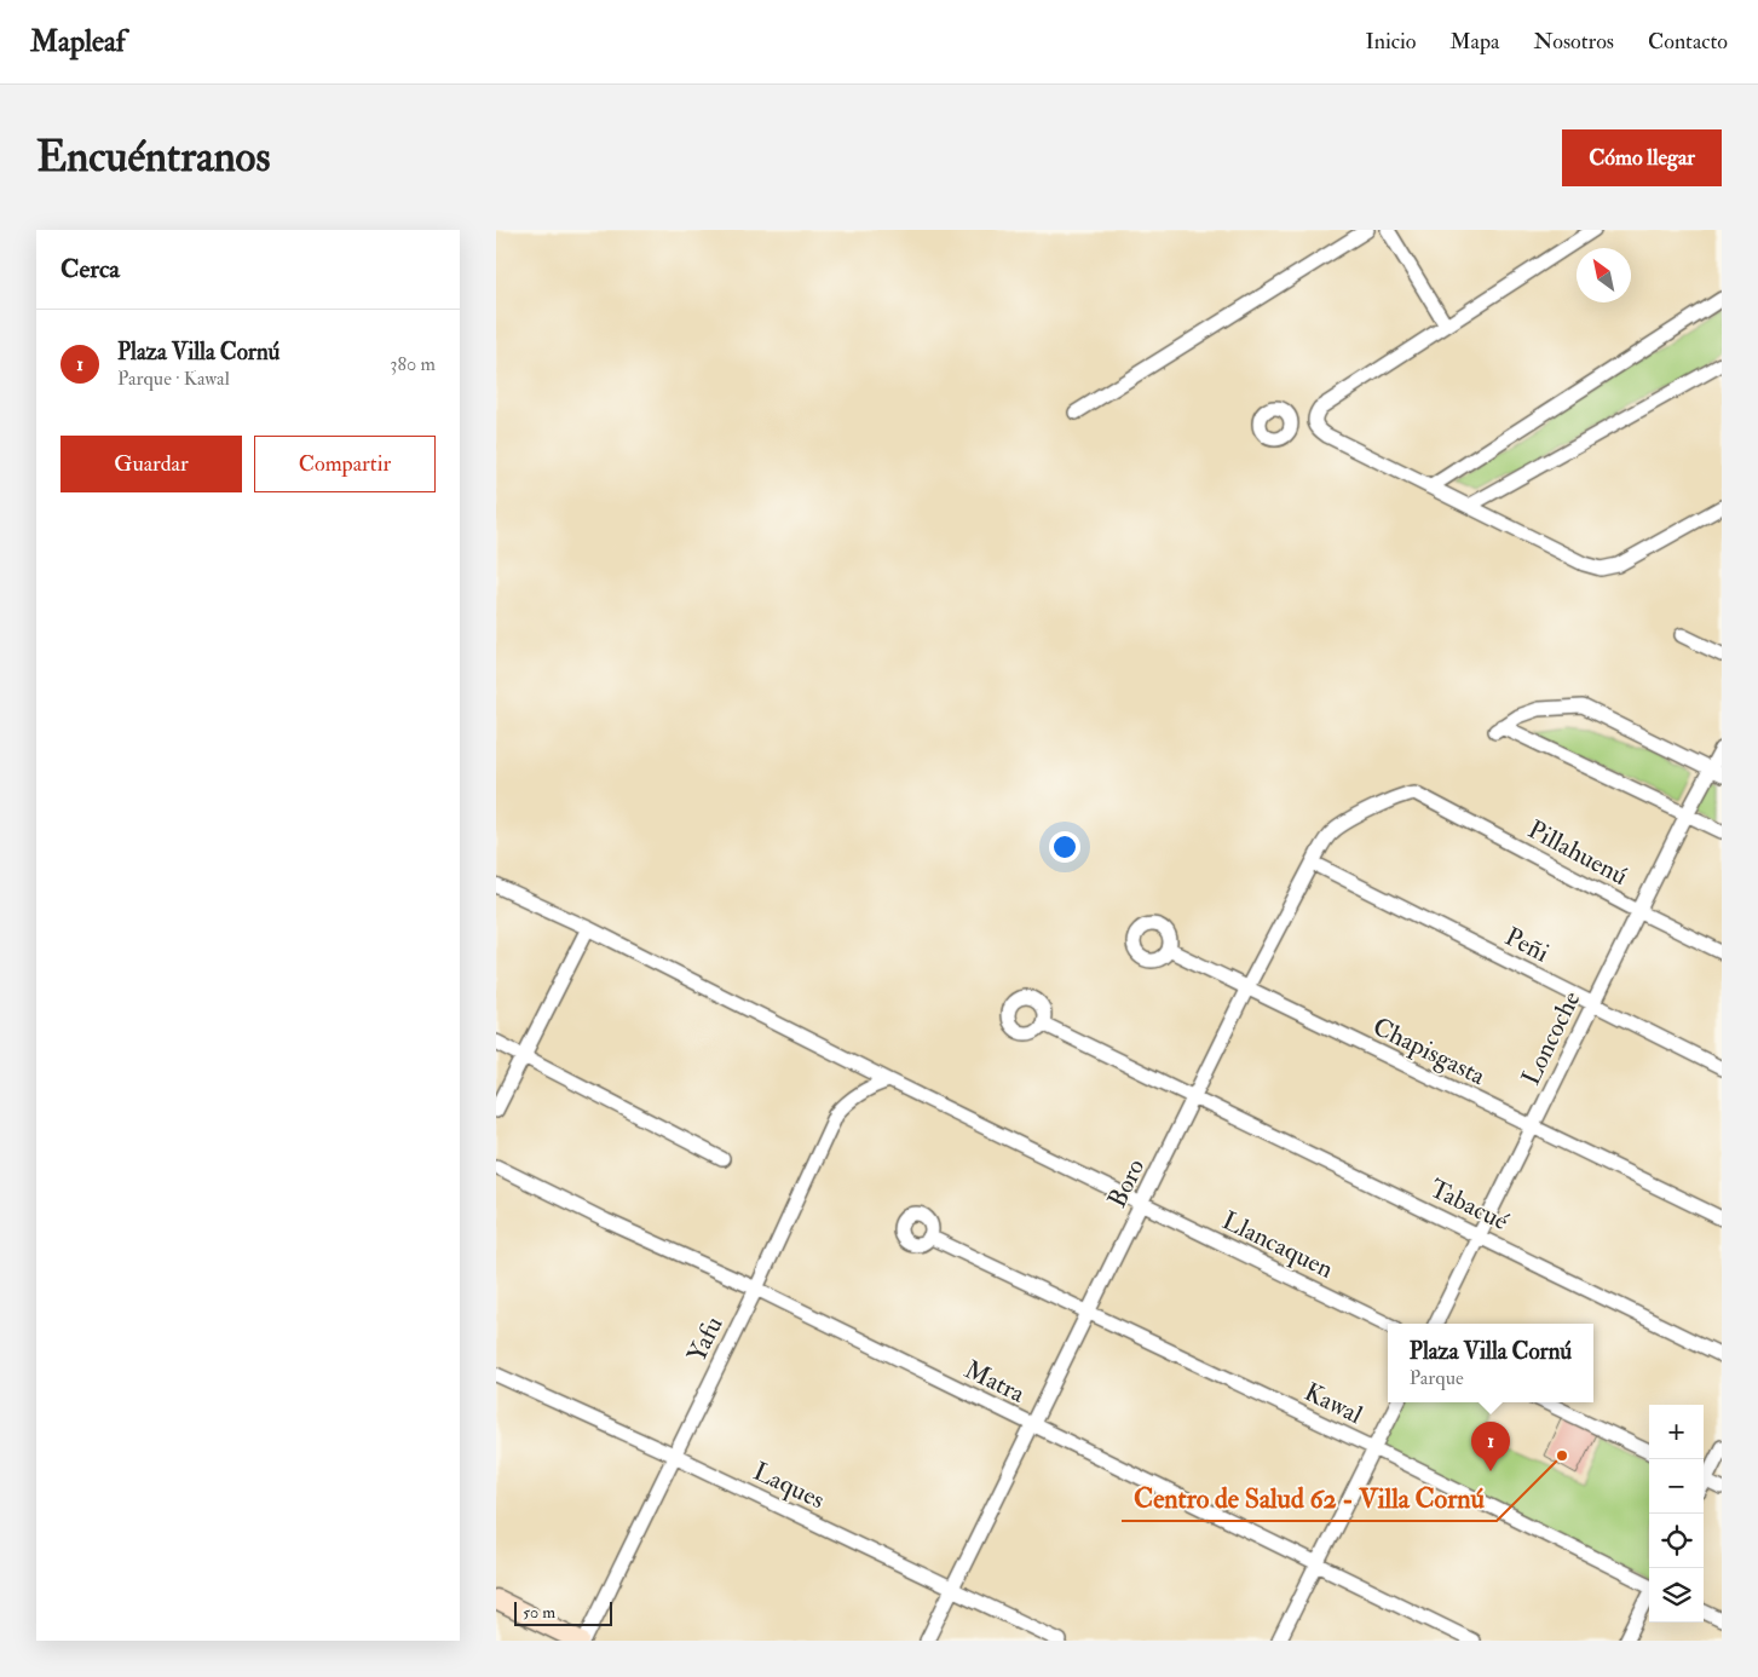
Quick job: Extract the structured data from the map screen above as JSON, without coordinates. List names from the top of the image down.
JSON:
{
  "streets": {
    "street": [
      "Pillahuenú",
      "Peñi",
      "Loncoche",
      "Chapisgasta",
      "Boro",
      "Tabacué",
      "Llancaquen",
      "Yafu",
      "Matra",
      "Kawal",
      "Laques"
    ]
  },
  "crossings": [
    ["Pillahuenú", "Loncoche"],
    ["Pillahuenú", "Boro"],
    ["Peñi", "Loncoche"],
    ["Peñi", "Boro"],
    ["Loncoche", "Chapisgasta"],
    ["Loncoche", "Tabacué"],
    ["Chapisgasta", "Boro"],
    ["Boro", "Tabacué"],
    ["Boro", "Llancaquen"],
    ["Boro", "Matra"],
    ["Boro", "Kawal"],
    ["Boro", "Laques"],
    ["Llancaquen", "Yafu"],
    ["Yafu", "Matra"],
    ["Yafu", "Laques"]
  ],
  "places": ["Centro de Salud 62 - Villa Cornú"],
  "scale_bar": "50 m",
  "north": "top left",
  "page": {
    "header": "Mapleaf",
    "nav": [
      "Inicio",
      "Mapa",
      "Nosotros",
      "Contacto"
    ],
    "buttons": [
      "Cómo llegar",
      ["Guardar", "Compartir"]
    ],
    "title": "Encuéntranos",
    "heading": "Cerca",
    "list": [
      {
        "mark": "1",
        "name": "Plaza Villa Cornú",
        "note": "Parque · Kawal",
        "value": "380 m"
      }
    ],
    "popup": ["Plaza Villa Cornú", "Parque"],
    "map_buttons": ["+", "−"],
    "pins": "1",
    "scale": "50 m"
  }
}
